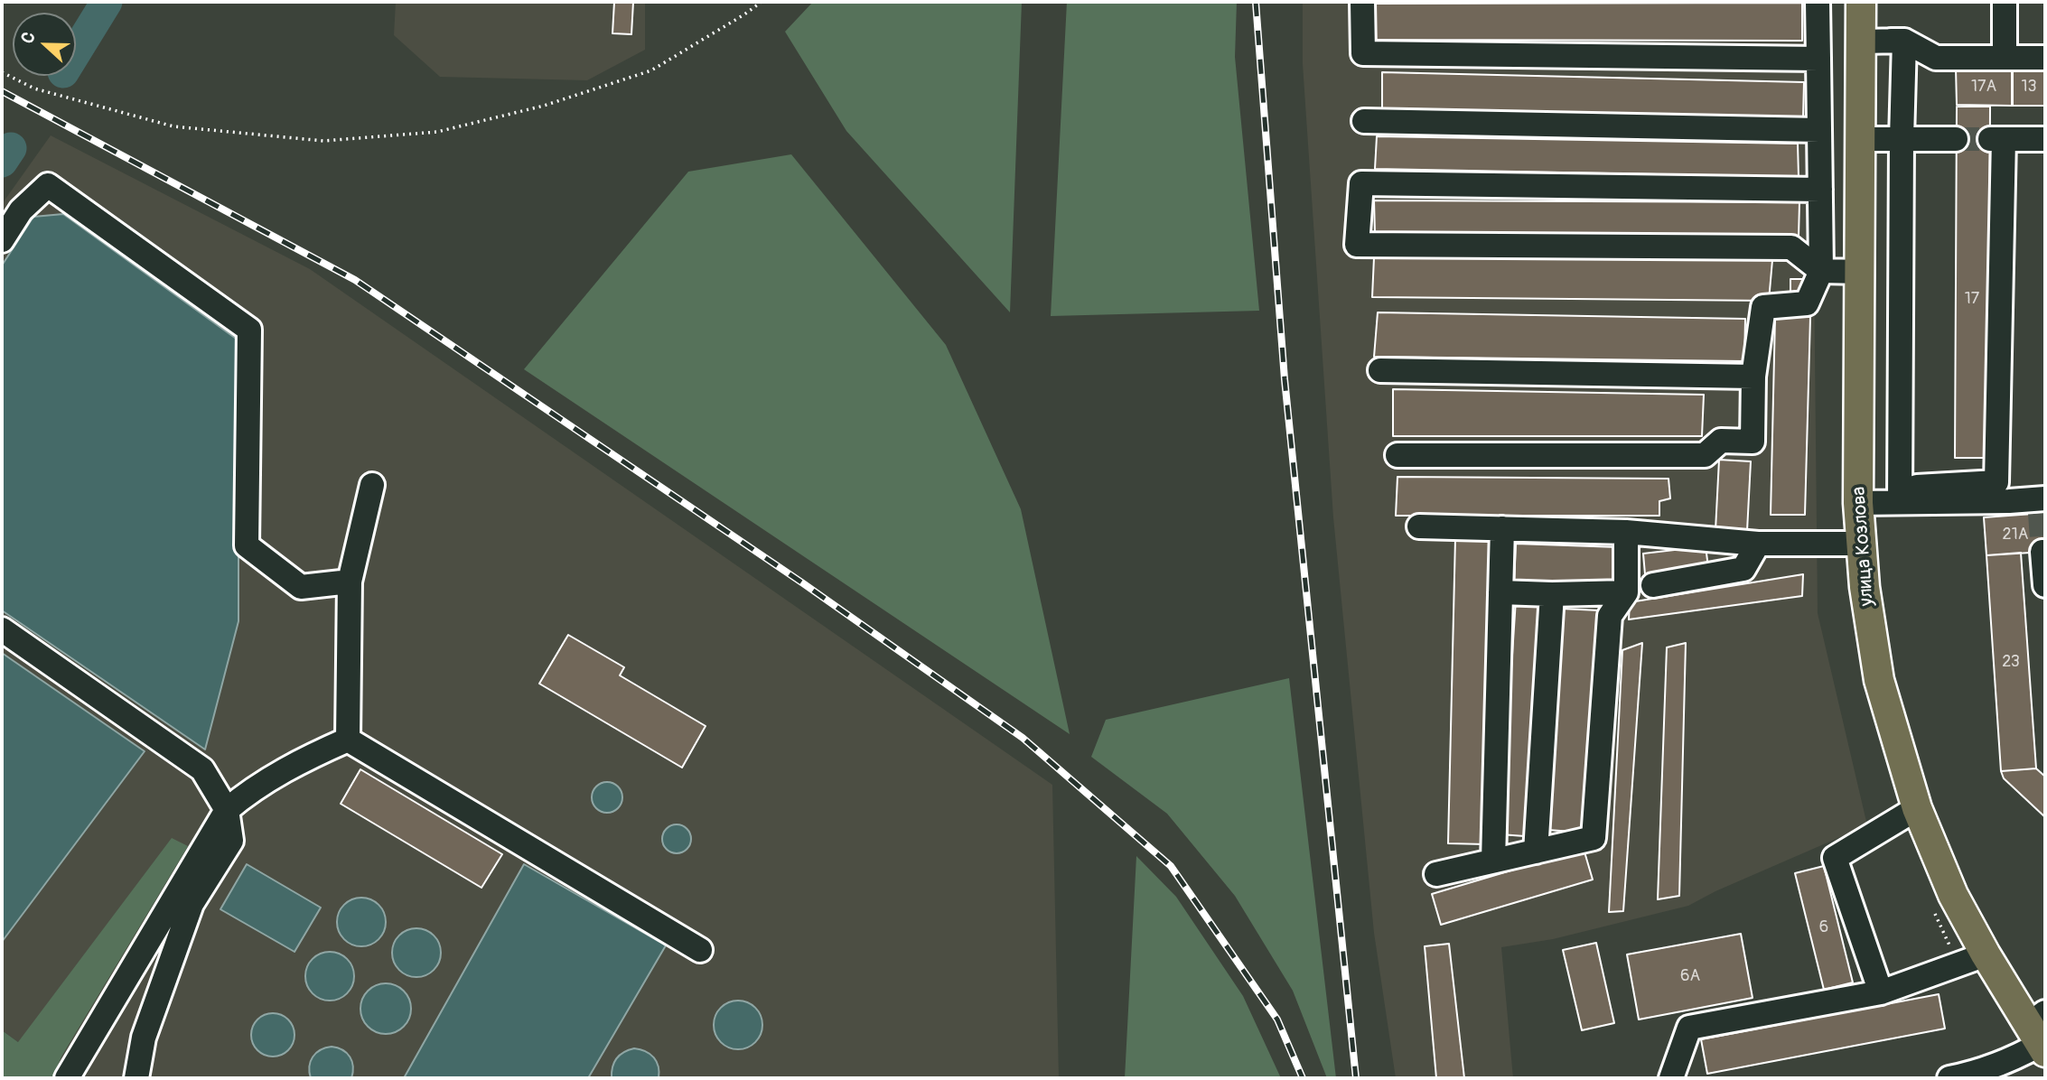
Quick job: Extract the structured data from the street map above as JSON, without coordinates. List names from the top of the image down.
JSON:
{
  "streets": {
    "main road": ["улица Козлова"]
  },
  "house_numbers": [
    "17А",
    "13",
    "17",
    "21А",
    "23",
    "6",
    "6А"
  ],
  "north": "left"
}
